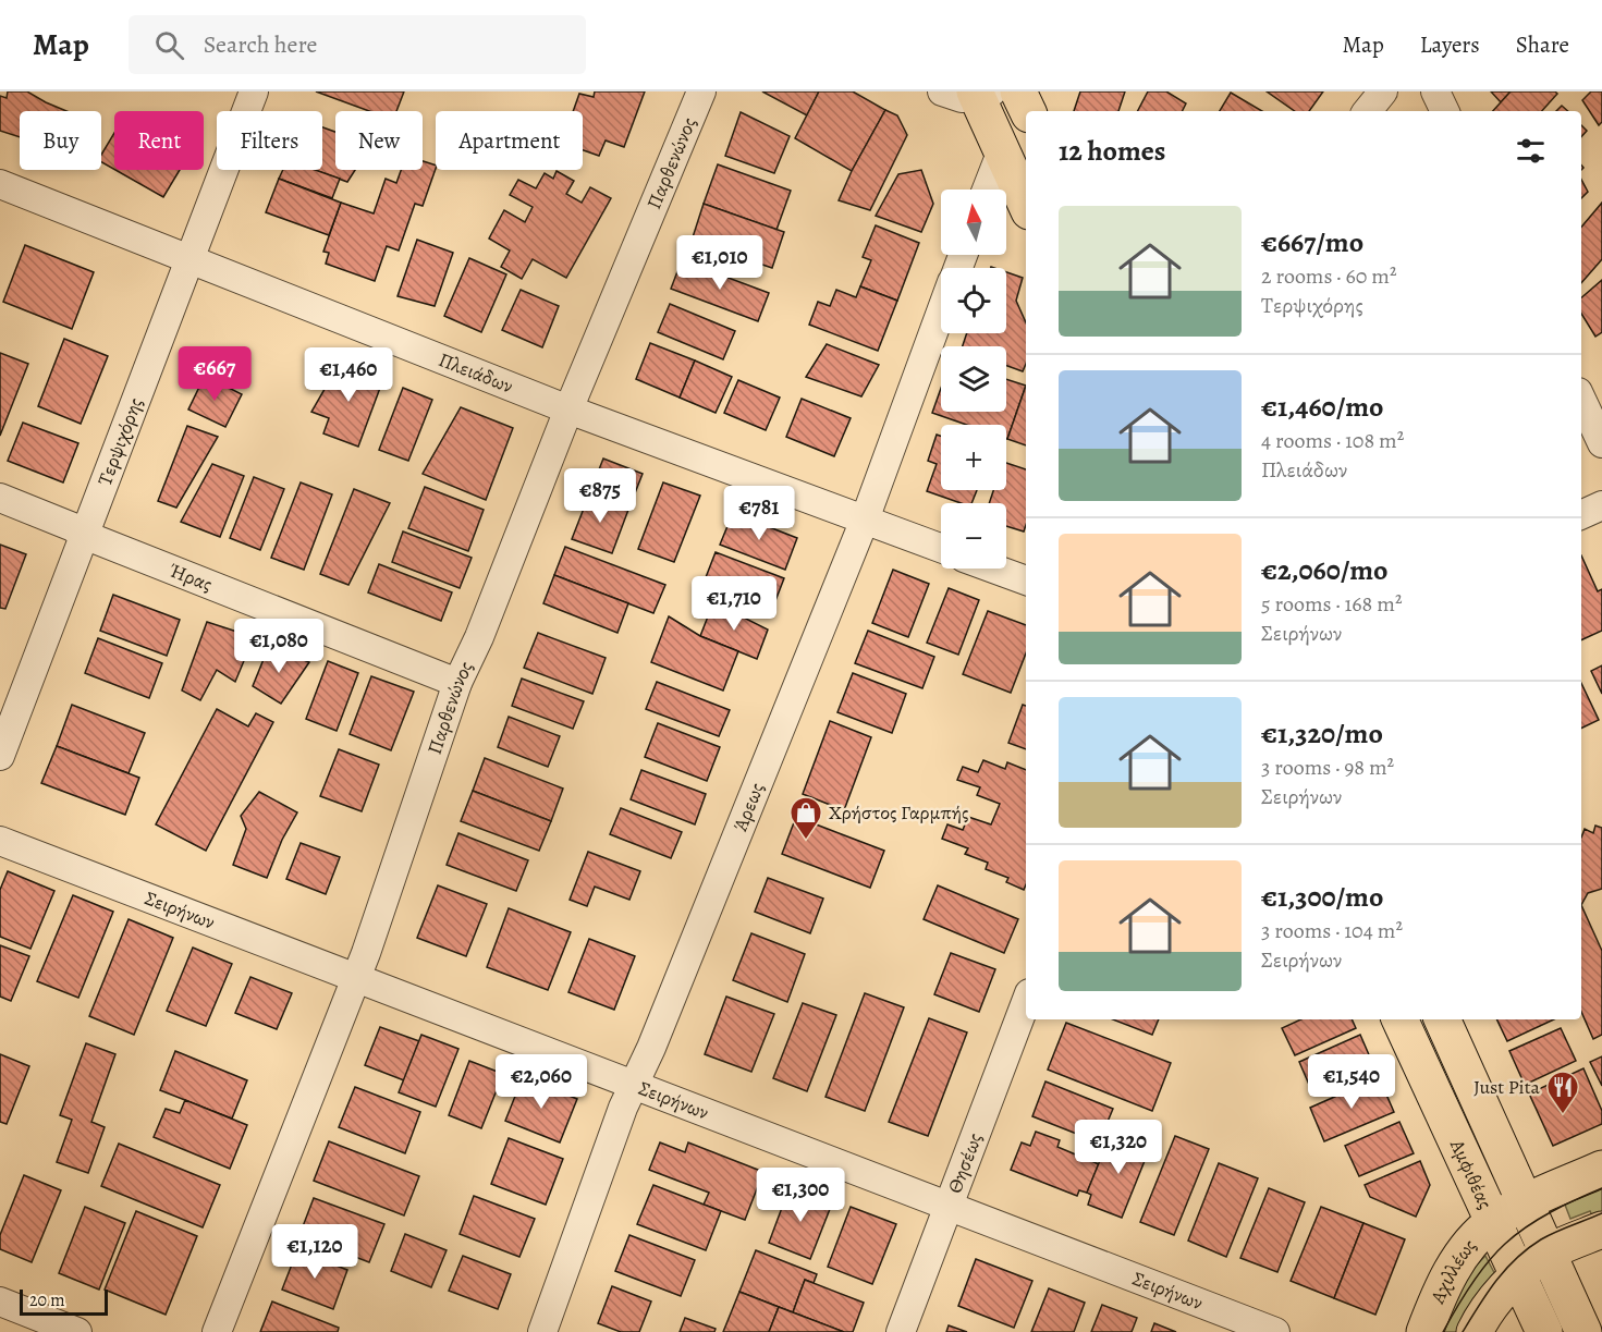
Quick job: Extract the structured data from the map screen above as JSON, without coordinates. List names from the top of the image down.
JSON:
{
  "streets": {
    "main road": ["Αμφιθέας", "Αχιλλέως"],
    "street": [
      "Παρθενώνος",
      "Πλειάδων",
      "Τερψιχόρης",
      "Ήρας",
      "Άρεως",
      "Σειρήνων",
      "Θησέως"
    ]
  },
  "crossings": [
    ["Παρθενώνος", "Πλειάδων"],
    ["Παρθενώνος", "Ήρας"],
    ["Παρθενώνος", "Σειρήνων"],
    ["Πλειάδων", "Τερψιχόρης"],
    ["Πλειάδων", "Άρεως"],
    ["Τερψιχόρης", "Ήρας"],
    ["Άρεως", "Σειρήνων"],
    ["Σειρήνων", "Θησέως"],
    ["Αμφιθέας", "Αχιλλέως"]
  ],
  "places": {
    "shop": ["Χρήστος Γαρμπής"],
    "restaurant": ["Just Pita"]
  },
  "scale_bar": "20 m",
  "north": "top",
  "page": {
    "header": "Map",
    "search": "Search here",
    "nav": ["Map", "Layers", "Share"],
    "chip": [
      "Buy",
      "Rent",
      "Filters",
      "New",
      "Apartment"
    ],
    "heading": "12 homes",
    "map_buttons": ["+", "−"],
    "list": [
      {
        "name": "€667/mo",
        "note": "2 rooms · 60 m² · Τερψιχόρης"
      },
      {
        "name": "€1,460/mo",
        "note": "4 rooms · 108 m² · Πλειάδων"
      },
      {
        "name": "€2,060/mo",
        "note": "5 rooms · 168 m² · Σειρήνων"
      },
      {
        "name": "€1,320/mo",
        "note": "3 rooms · 98 m² · Σειρήνων"
      },
      {
        "name": "€1,300/mo",
        "note": "3 rooms · 104 m² · Σειρήνων"
      }
    ],
    "price": [
      "€1,010",
      "€667",
      "€1,460",
      "€875",
      "€781",
      "€1,710",
      "€1,080",
      "€2,060",
      "€1,540",
      "€1,320",
      "€1,300",
      "€1,120"
    ],
    "scale": "20 m"
  }
}
